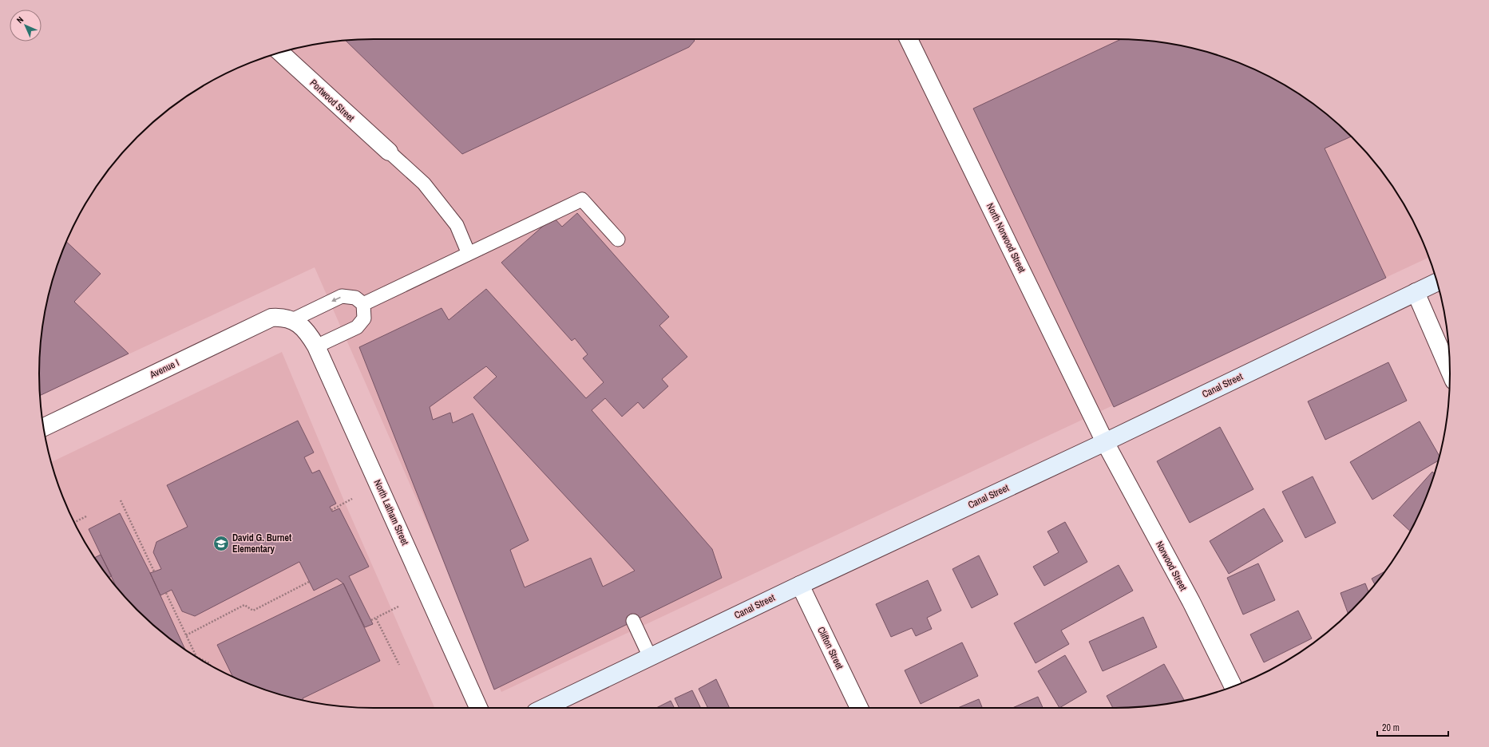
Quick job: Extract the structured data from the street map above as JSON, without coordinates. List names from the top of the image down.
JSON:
{
  "streets": {
    "street": [
      "Portwood Street",
      "North Norwood Street",
      "Avenue I",
      "Canal Street",
      "North Latham Street",
      "Norwood Street",
      "Clifton Street"
    ]
  },
  "crossings": [
    ["North Norwood Street", "Canal Street"],
    ["North Norwood Street", "Norwood Street"],
    ["Avenue I", "North Latham Street"],
    ["Canal Street", "Norwood Street"],
    ["Canal Street", "Clifton Street"]
  ],
  "places": {
    "school or university": ["David G. Burnet Elementary"]
  },
  "scale_bar": "20 m",
  "north": "top left"
}
